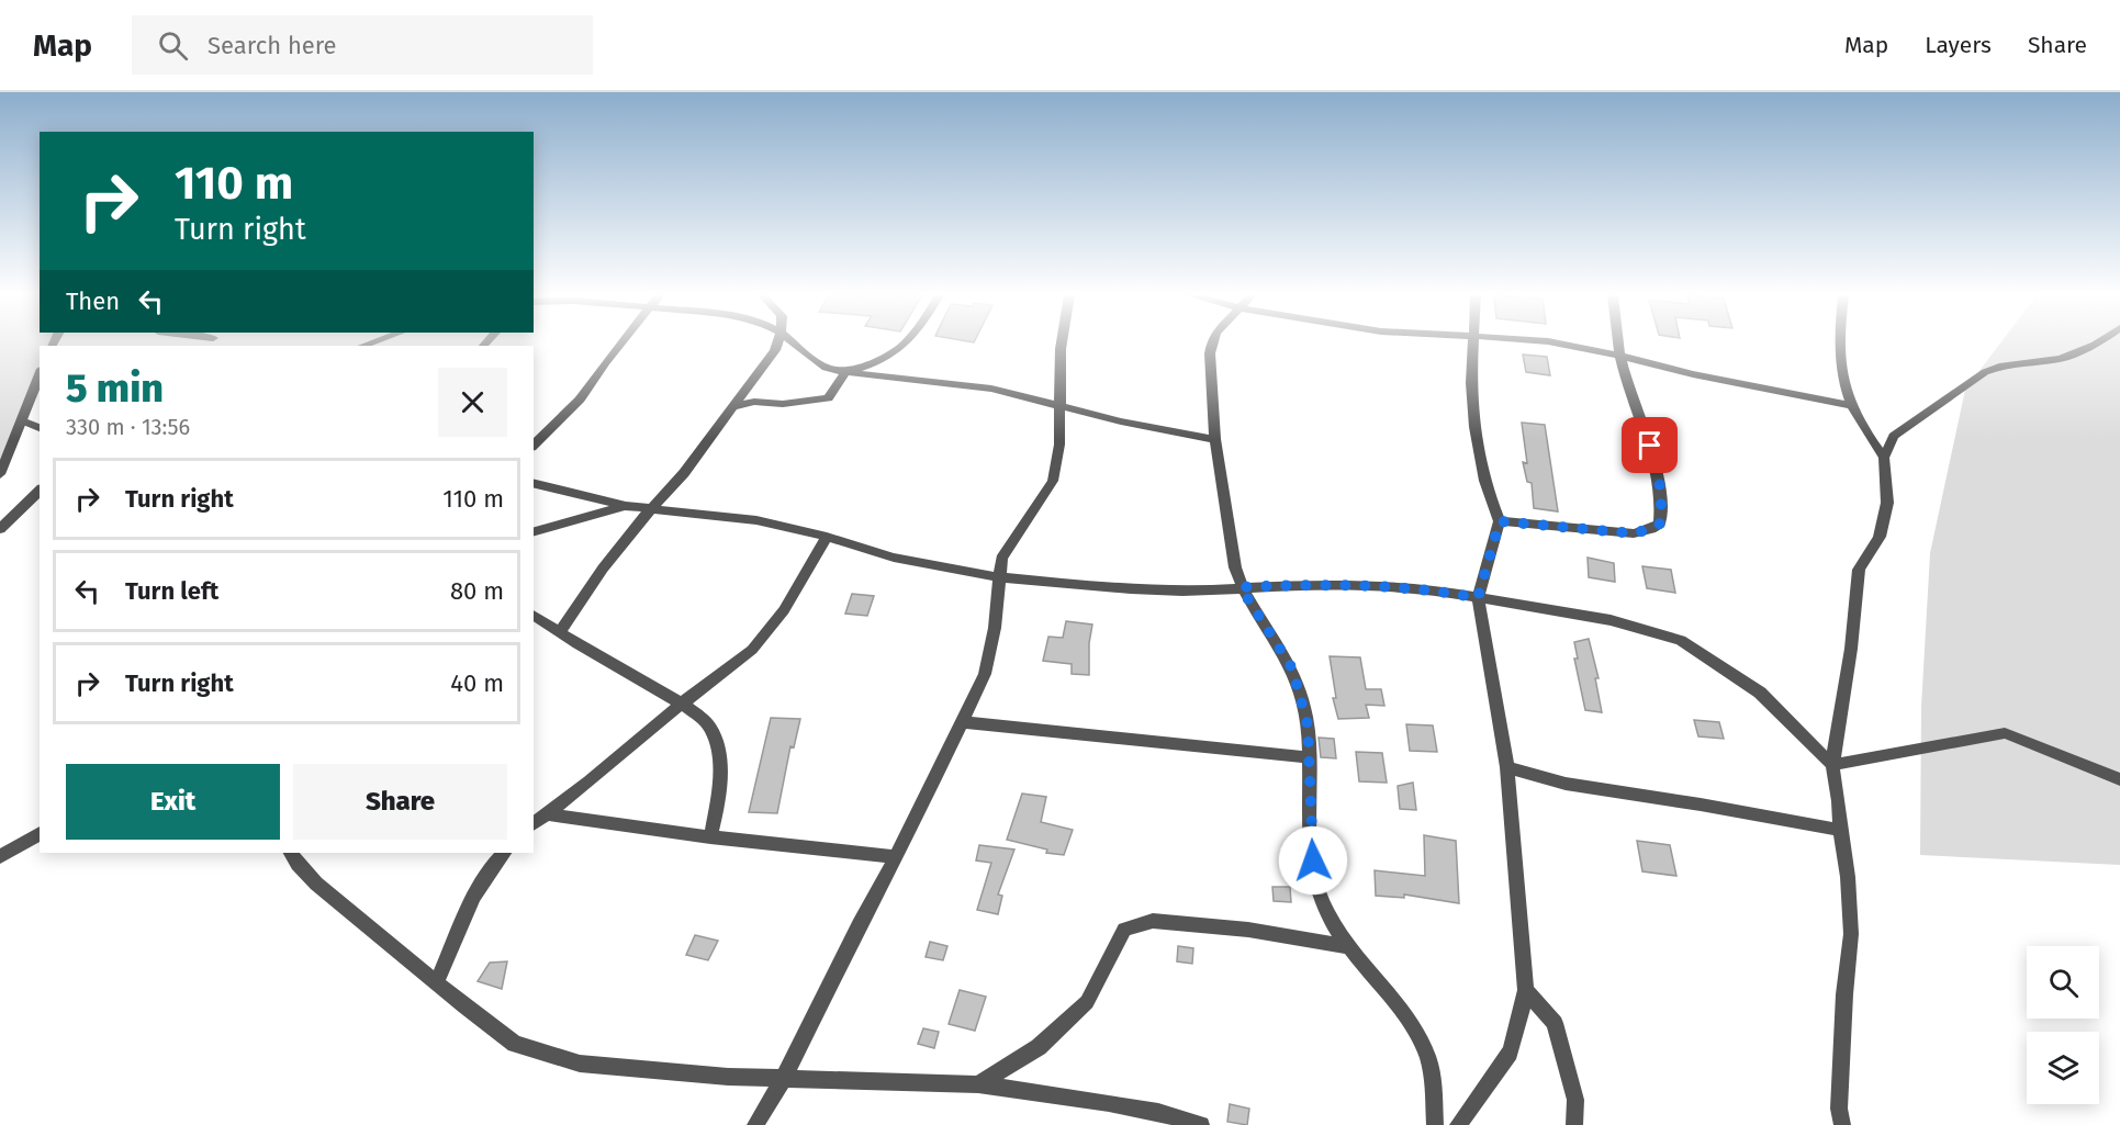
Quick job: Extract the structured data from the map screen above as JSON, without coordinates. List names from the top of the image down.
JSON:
{
  "page": {
    "header": "Map",
    "search": "Search here",
    "nav": ["Map", "Layers", "Share"],
    "turn": ["110 m", "Turn right"],
    "then": "Then",
    "heading": ["5 min", "330 m · 13:56"],
    "list": [
      {
        "name": "Turn right",
        "value": "110 m"
      },
      {
        "name": "Turn left",
        "value": "80 m"
      },
      {
        "name": "Turn right",
        "value": "40 m"
      }
    ],
    "buttons": ["Exit", "Share"]
  }
}
